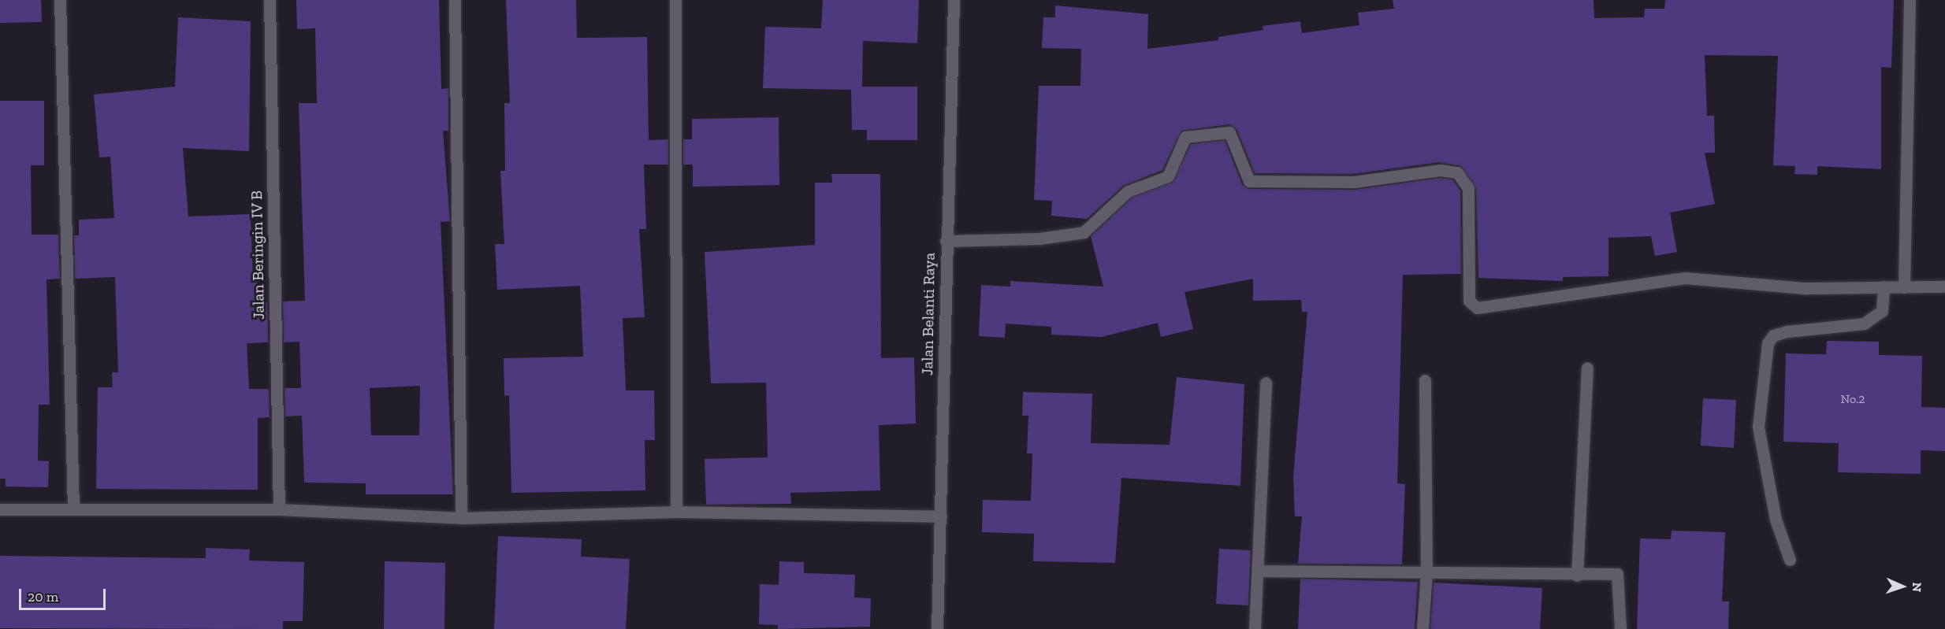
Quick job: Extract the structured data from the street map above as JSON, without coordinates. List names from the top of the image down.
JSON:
{
  "streets": {
    "street": ["Jalan Beringin IV B", "Jalan Belanti Raya"]
  },
  "house_numbers": ["No.2"],
  "scale_bar": "20 m",
  "north": "right"
}
